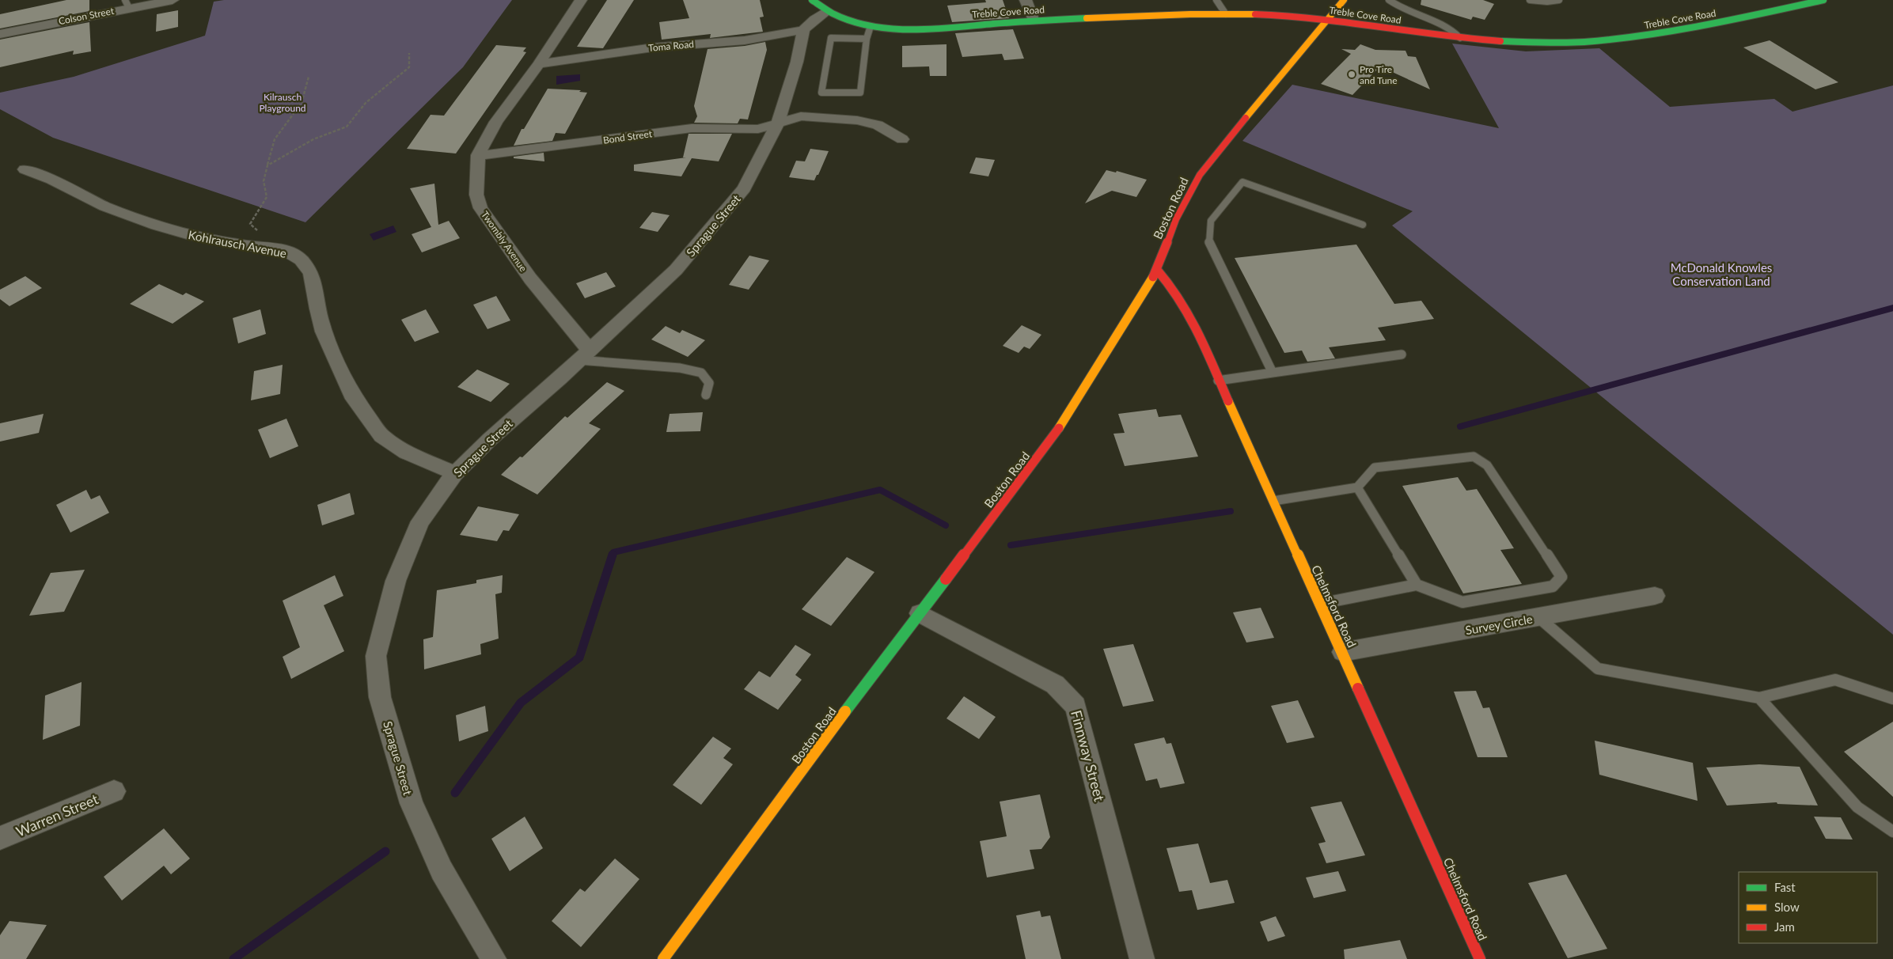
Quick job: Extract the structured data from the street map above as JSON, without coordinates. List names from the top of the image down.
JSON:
{
  "streets": {
    "main road": ["Treble Cove Road", "Boston Road", "Chelmsford Road"],
    "street": [
      "Colson Street",
      "Toma Road",
      "Bond Street",
      "Sprague Street",
      "Twombly Avenue",
      "Kohlrausch Avenue",
      "Survey Circle",
      "Finnway Street",
      "Warren Street"
    ]
  },
  "crossings": [
    ["Treble Cove Road", "Boston Road"],
    ["Toma Road", "Sprague Street"],
    ["Toma Road", "Twombly Avenue"],
    ["Bond Street", "Sprague Street"],
    ["Bond Street", "Twombly Avenue"],
    ["Boston Road", "Chelmsford Road"],
    ["Boston Road", "Finnway Street"],
    ["Sprague Street", "Twombly Avenue"],
    ["Sprague Street", "Kohlrausch Avenue"],
    ["Chelmsford Road", "Survey Circle"]
  ],
  "parks": ["Kilrausch Playground", "McDonald Knowles Conservation Land"],
  "places": ["Pro Tire and Tune"],
  "legend": ["Fast", "Slow", "Jam"]
}
